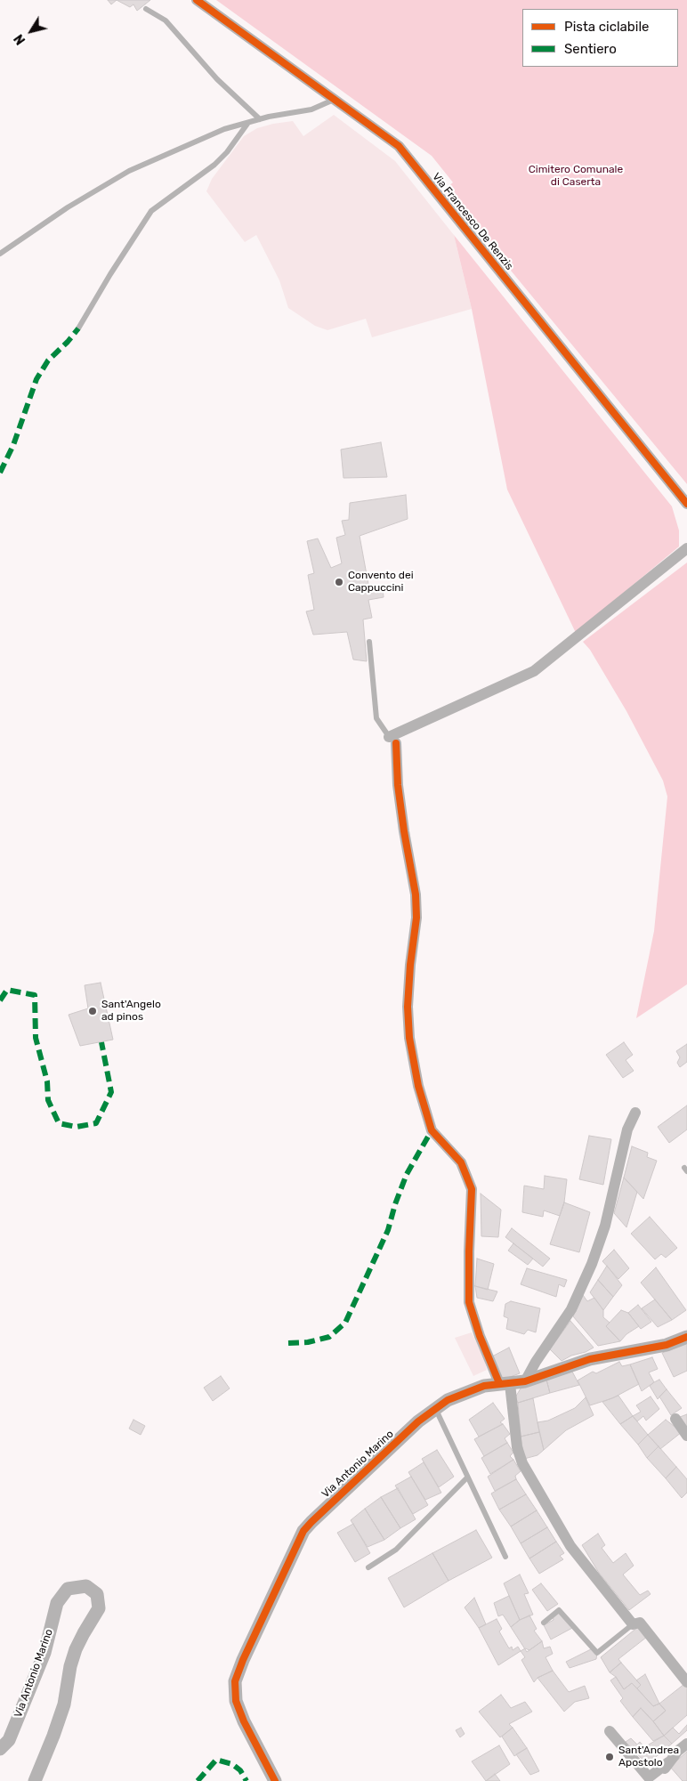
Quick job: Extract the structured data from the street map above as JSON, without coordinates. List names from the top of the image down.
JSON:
{
  "streets": {
    "street": ["Via Francesco De Renzis", "Via Antonio Marino"]
  },
  "parks": ["Cimitero Comunale di Caserta"],
  "places": ["Convento dei Cappuccini", "Sant'Angelo ad pinos", "Sant'Andrea Apostolo"],
  "legend": ["Pista ciclabile", "Sentiero"],
  "north": "bottom left"
}
